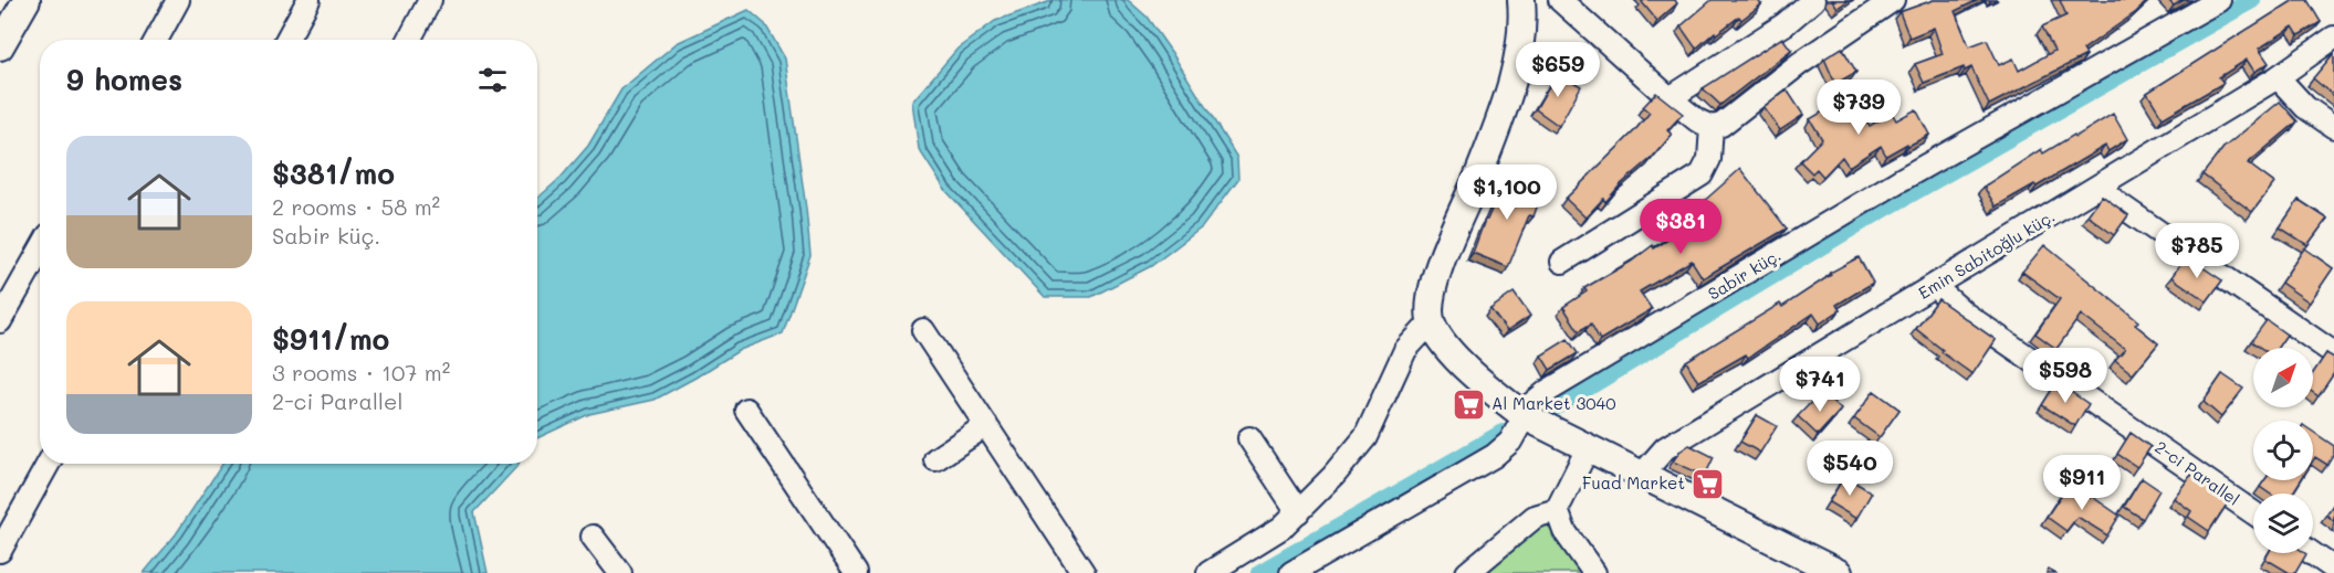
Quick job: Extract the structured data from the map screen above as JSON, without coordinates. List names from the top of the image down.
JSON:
{
  "streets": {
    "street": ["Emin Sabitoğlu küç.", "Sabir küç.", "2-ci Parallel"]
  },
  "crossings": [
    ["Emin Sabitoğlu küç.", "2-ci Parallel"]
  ],
  "places": {
    "supermarket": ["Al Market 3040", "Fuad Market"]
  },
  "north": "top right",
  "page": {
    "heading": "9 homes",
    "price": [
      "$659",
      "$739",
      "$1,100",
      "$381",
      "$785",
      "$598",
      "$741",
      "$540",
      "$911"
    ],
    "list": [
      {
        "name": "$381/mo",
        "note": "2 rooms · 58 m² · Sabir küç."
      },
      {
        "name": "$911/mo",
        "note": "3 rooms · 107 m² · 2-ci Parallel"
      }
    ]
  }
}
